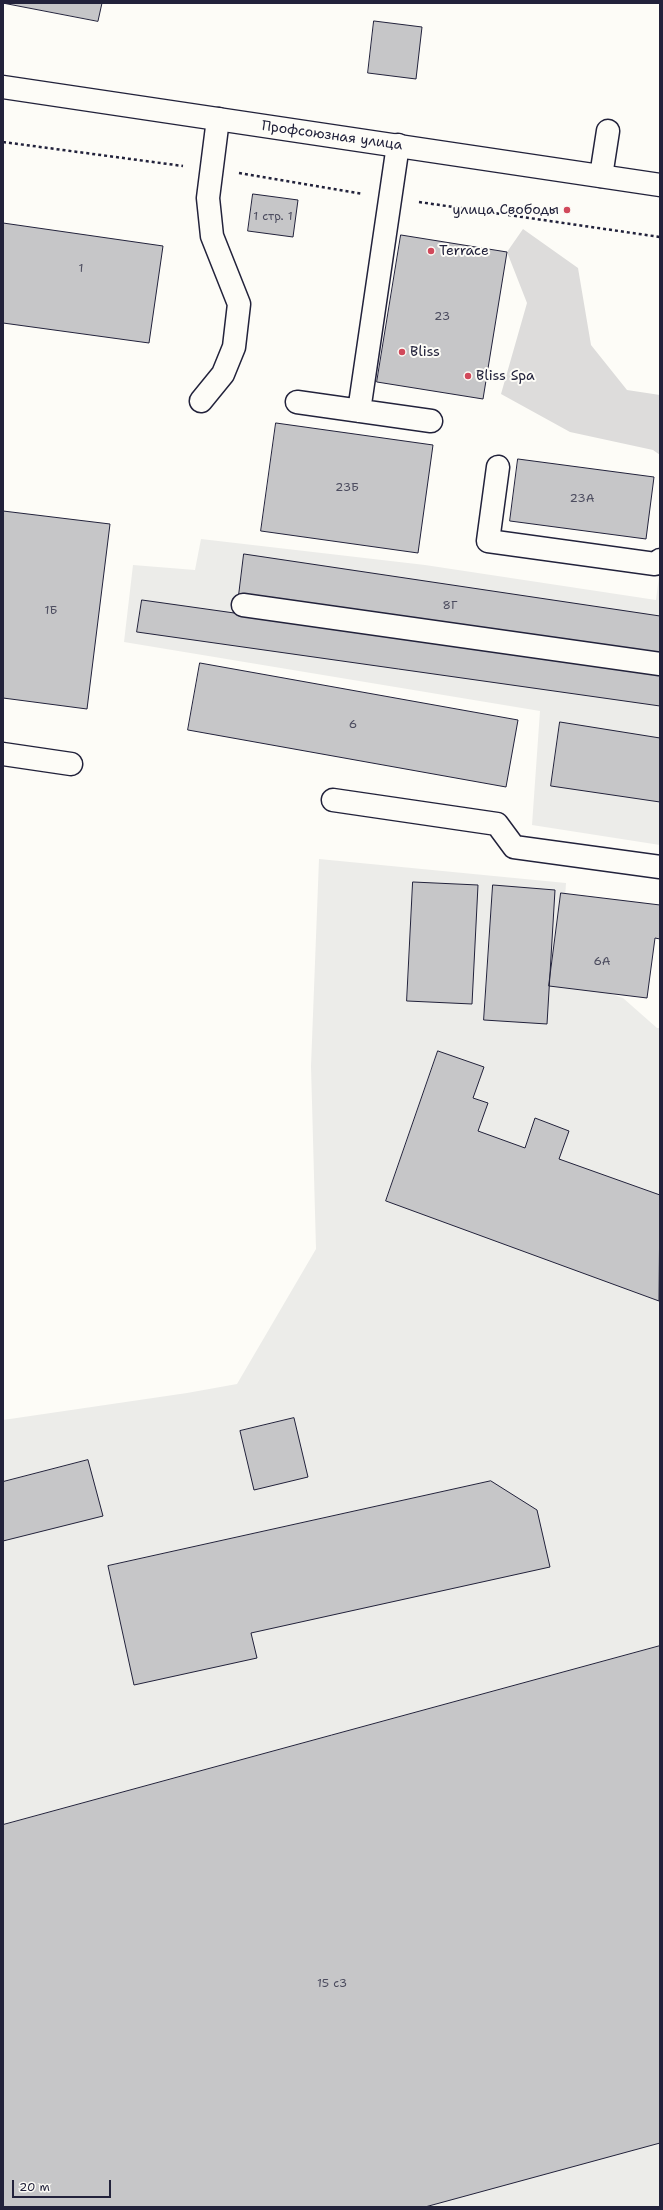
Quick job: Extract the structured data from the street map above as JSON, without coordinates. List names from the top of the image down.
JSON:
{
  "streets": {
    "main road": ["Профсоюзная улица"]
  },
  "places": [
    "улица Свободы",
    "Terrace",
    "Bliss",
    "Bliss Spa"
  ],
  "house_numbers": [
    "1 стр. 1",
    "1",
    "23",
    "23Б",
    "23А",
    "8Г",
    "1Б",
    "6",
    "6А",
    "15 с3"
  ],
  "scale_bar": "20 m"
}
